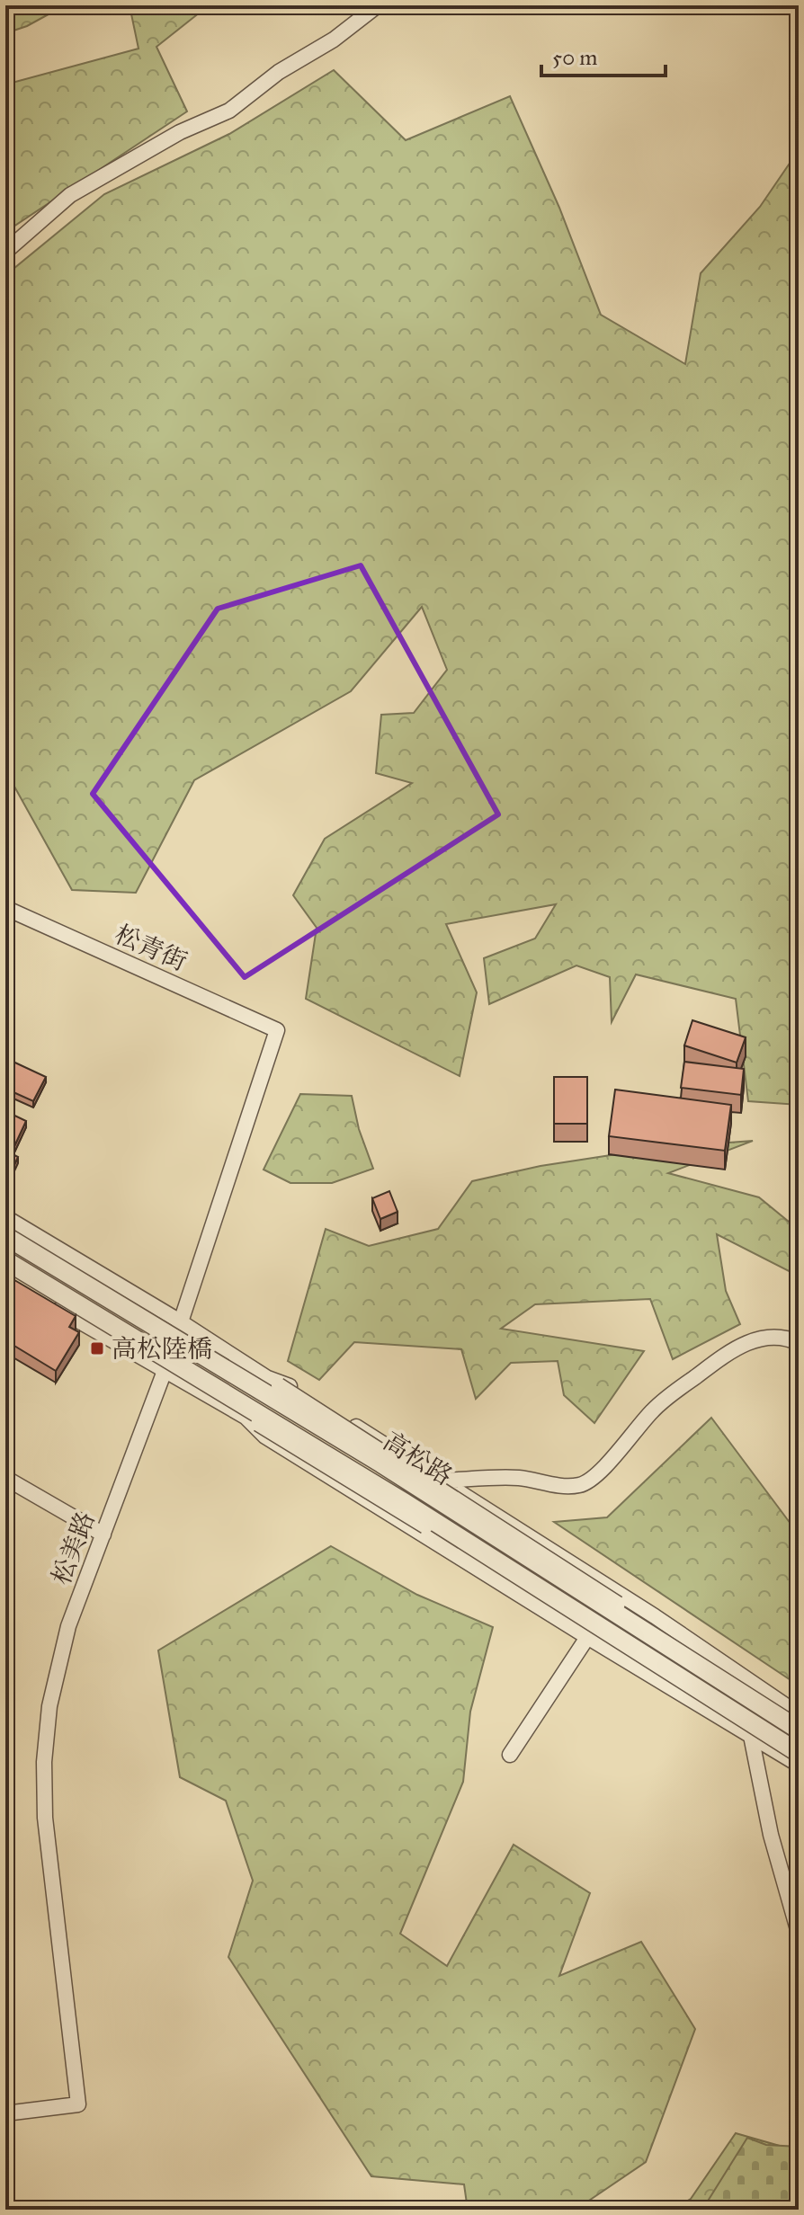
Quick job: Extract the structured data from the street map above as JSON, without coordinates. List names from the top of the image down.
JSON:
{
  "streets": {
    "street": ["松青街", "高松路", "松美路"]
  },
  "crossings": [
    ["松青街", "松美路"],
    ["高松路", "松美路"]
  ],
  "places": {
    "transit": ["高松陸橋"]
  },
  "scale_bar": "50 m"
}
